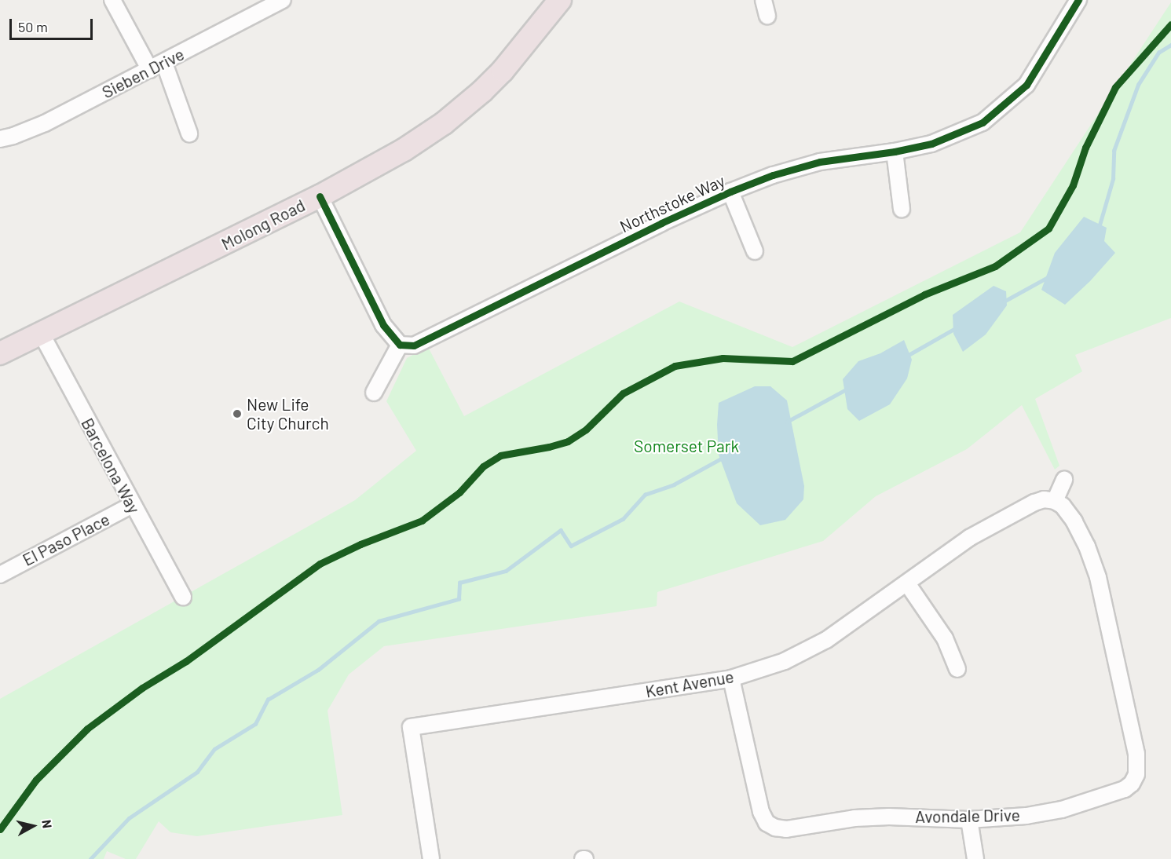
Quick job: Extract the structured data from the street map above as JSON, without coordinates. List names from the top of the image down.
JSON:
{
  "streets": {
    "highway": ["Molong Road"],
    "street": [
      "Sieben Drive",
      "Northstoke Way",
      "Barcelona Way",
      "El Paso Place",
      "Kent Avenue",
      "Avondale Drive"
    ]
  },
  "crossings": [
    ["Molong Road", "Barcelona Way"],
    ["Barcelona Way", "El Paso Place"],
    ["Kent Avenue", "Avondale Drive"]
  ],
  "parks": ["Somerset Park"],
  "places": ["New Life City Church"],
  "scale_bar": "50 m",
  "north": "right"
}
